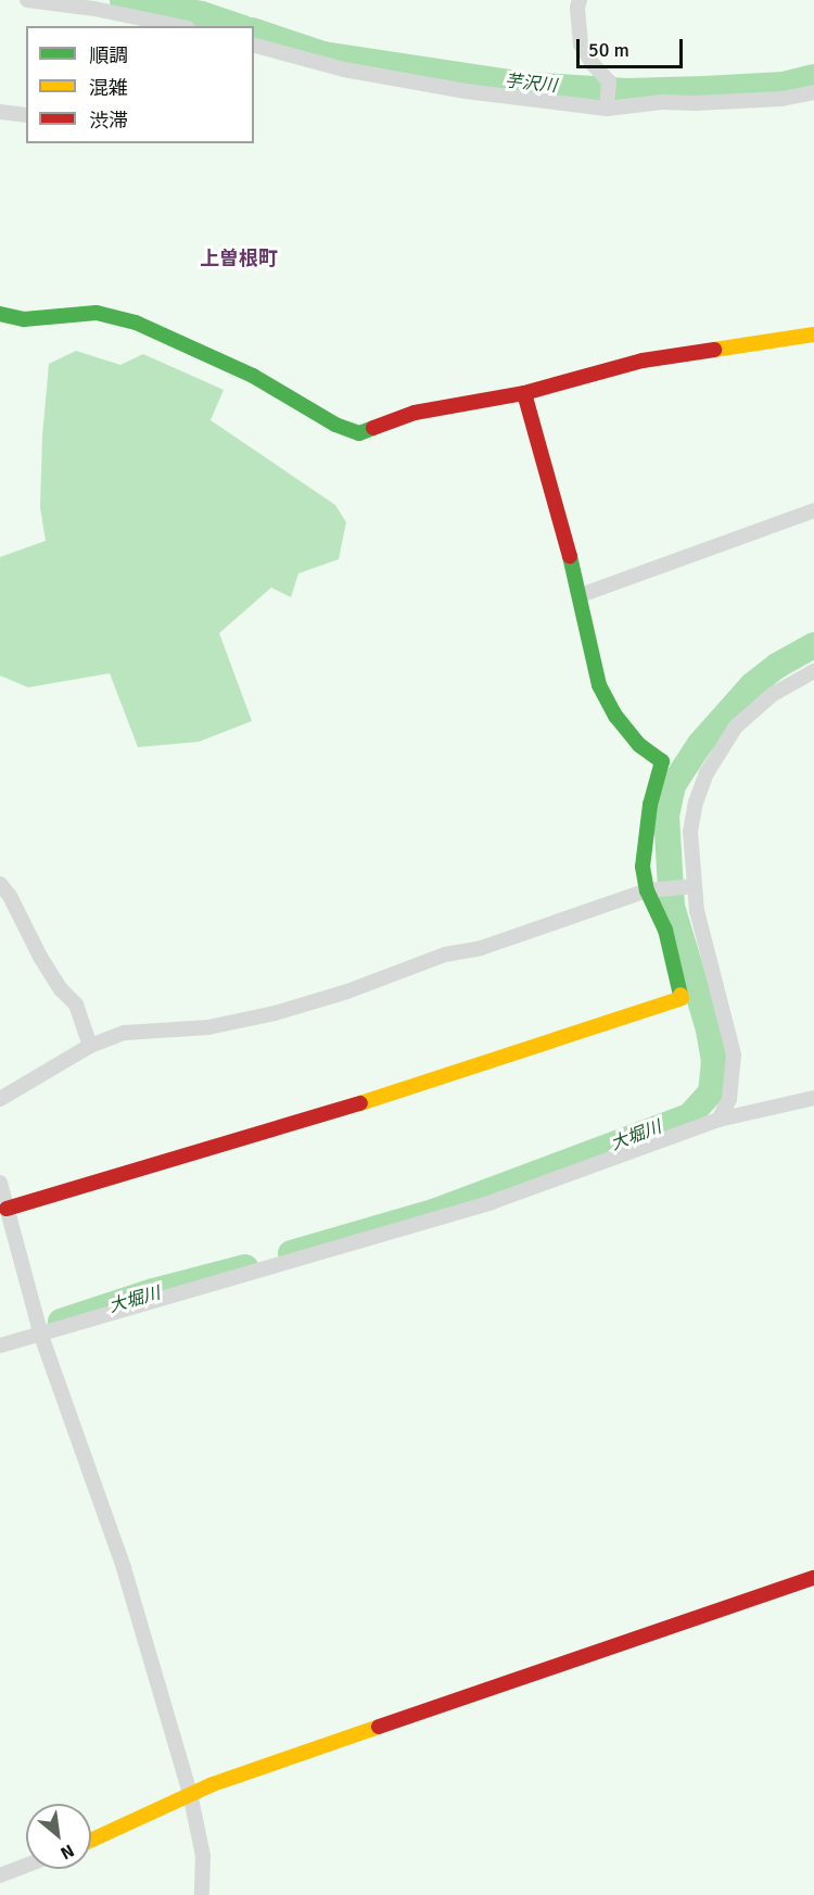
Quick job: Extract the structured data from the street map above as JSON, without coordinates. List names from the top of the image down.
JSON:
{
  "districts": ["上曽根町"],
  "water": ["芋沢川", "大堀川"],
  "legend": ["順調", "混雑", "渋滞"],
  "scale_bar": "50 m",
  "north": "bottom right"
}
